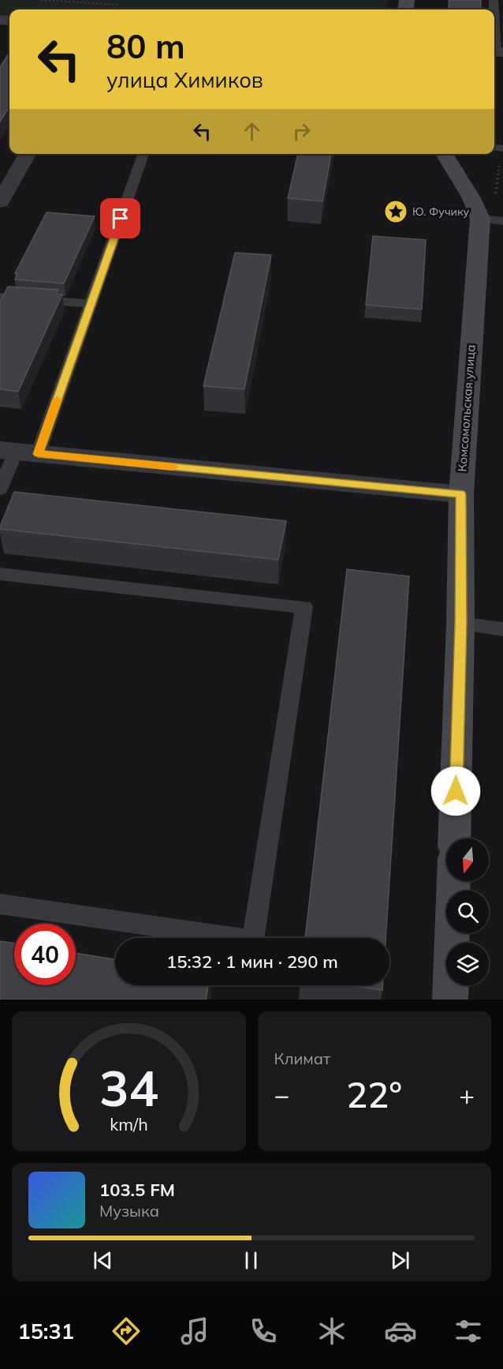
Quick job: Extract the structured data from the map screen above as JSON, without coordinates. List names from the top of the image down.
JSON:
{
  "streets": {
    "street": ["Комсомольская улица"]
  },
  "places": {
    "place": ["Ю. Фучику"]
  },
  "north": "bottom",
  "page": {
    "turn": ["80 m", "улица Химиков"],
    "limit": "40",
    "trip": "15:32 · 1 мин · 290 m",
    "tile": "Климат",
    "heat": ["−", "22°", "+"],
    "song": ["103.5 FM", "Музыка"],
    "tabs": "15:31",
    "gauge": ["34", "km/h"]
  }
}
